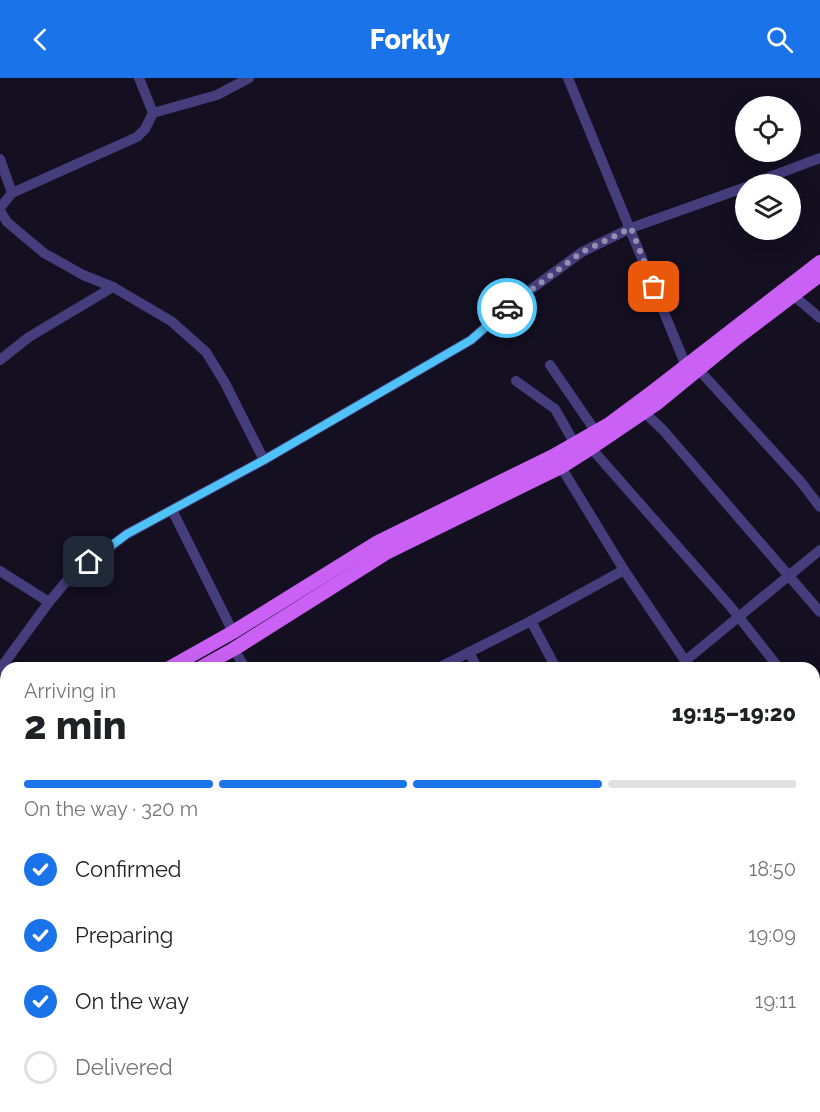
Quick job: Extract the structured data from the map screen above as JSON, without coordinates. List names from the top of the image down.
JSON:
{
  "page": {
    "header": "Forkly",
    "heading": ["2 min", "Arriving in", "19:15–19:20"],
    "bar": "On the way · 320 m",
    "list": [
      ["Confirmed", "18:50"],
      ["Preparing", "19:09"],
      ["On the way", "19:11"],
      "Delivered"
    ]
  }
}
